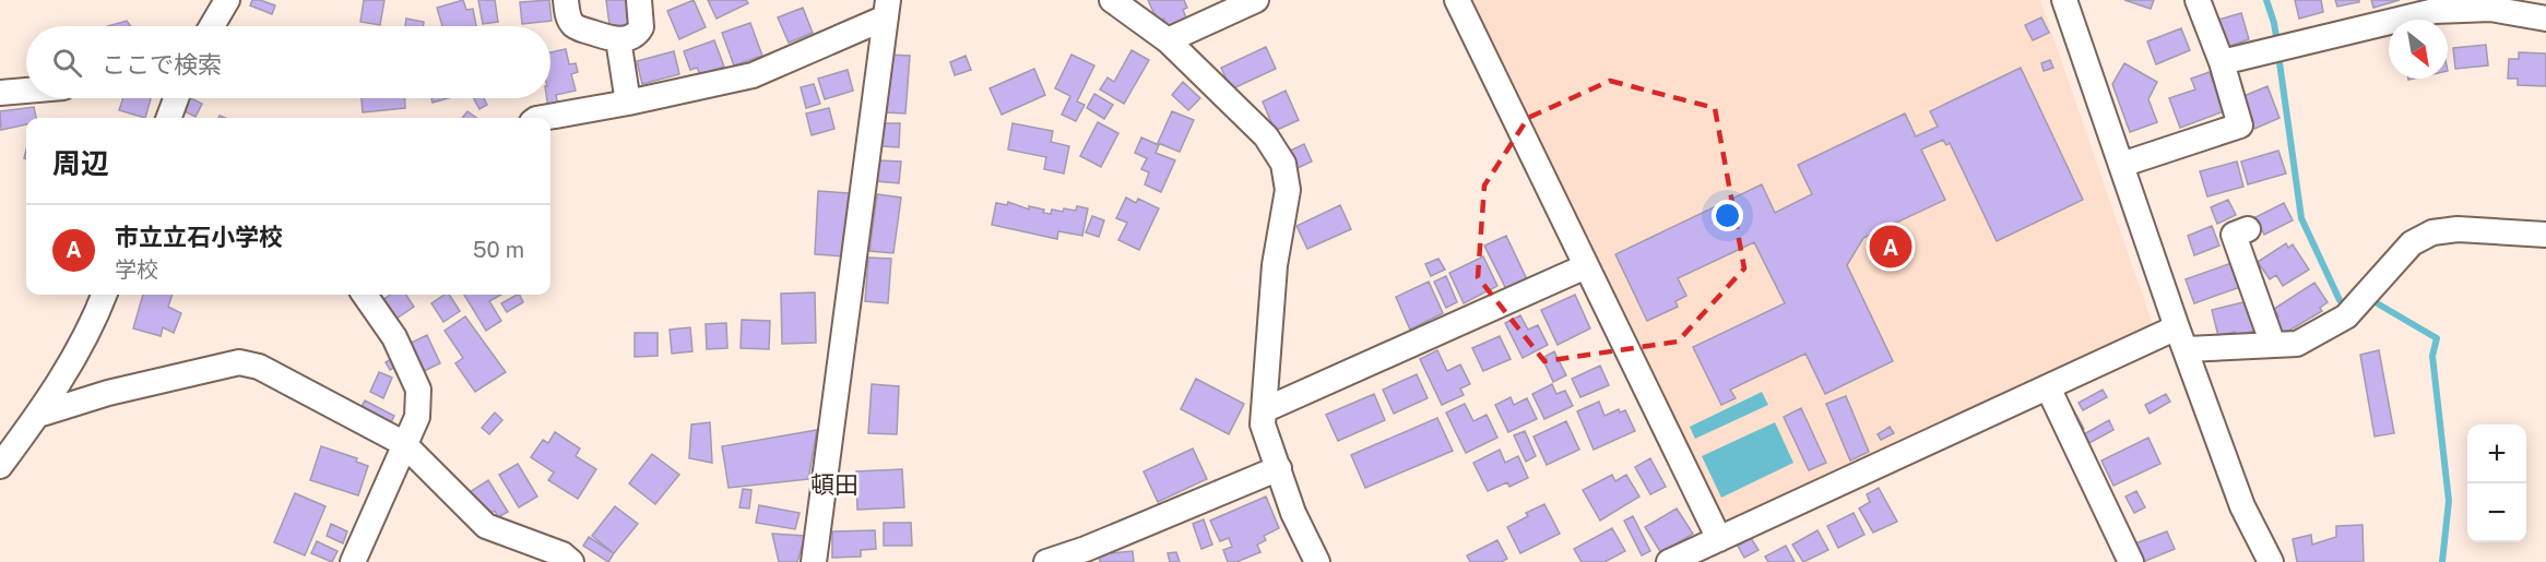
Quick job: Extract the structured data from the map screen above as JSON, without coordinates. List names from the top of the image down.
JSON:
{
  "districts": ["頓田"],
  "north": "bottom right",
  "page": {
    "search": "ここで検索",
    "heading": "周辺",
    "list": [
      {
        "mark": "A",
        "name": "市立立石小学校",
        "note": "学校",
        "value": "50 m"
      }
    ],
    "pins": "A",
    "map_buttons": ["+", "−"]
  }
}
